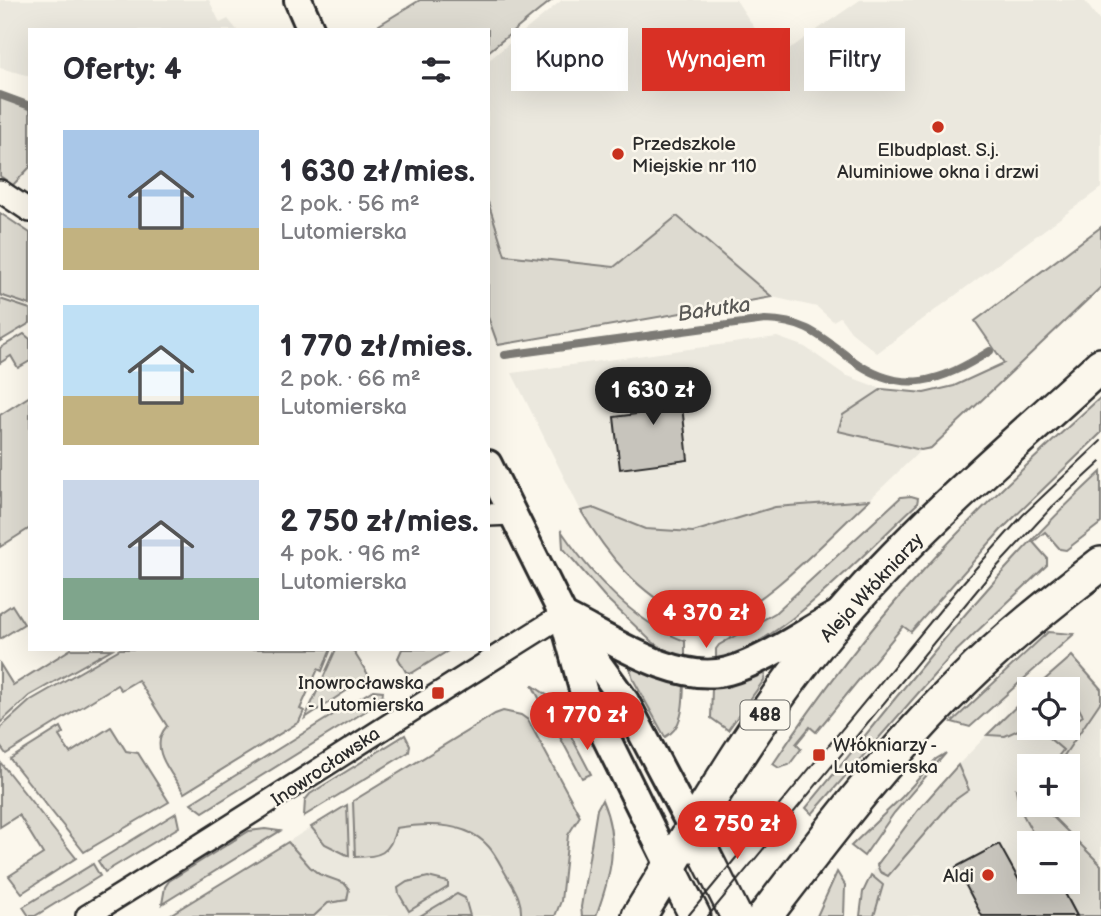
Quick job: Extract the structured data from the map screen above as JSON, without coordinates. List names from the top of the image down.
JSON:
{
  "streets": {
    "main road": ["Aleja Włókniarzy", "488"],
    "street": ["Inowrocławska"]
  },
  "water": ["Bałutka"],
  "places": {
    "other": ["Elbudplast. S.j. Aluminiowe okna i drzwi", "Przedszkole Miejskie nr 110", "Aldi"],
    "transit": ["Inowrocławska - Lutomierska", "Włókniarzy - Lutomierska"]
  },
  "page": {
    "chip": ["Kupno", "Wynajem", "Filtry"],
    "heading": "Oferty: 4",
    "list": [
      {
        "name": "1 630 zł/mies.",
        "note": "2 pok. · 56 m² · Lutomierska"
      },
      {
        "name": "1 770 zł/mies.",
        "note": "2 pok. · 66 m² · Lutomierska"
      },
      {
        "name": "2 750 zł/mies.",
        "note": "4 pok. · 96 m² · Lutomierska"
      }
    ],
    "price": [
      "1 630 zł",
      "4 370 zł",
      "1 770 zł",
      "2 750 zł"
    ],
    "map_buttons": ["+", "−"]
  }
}
